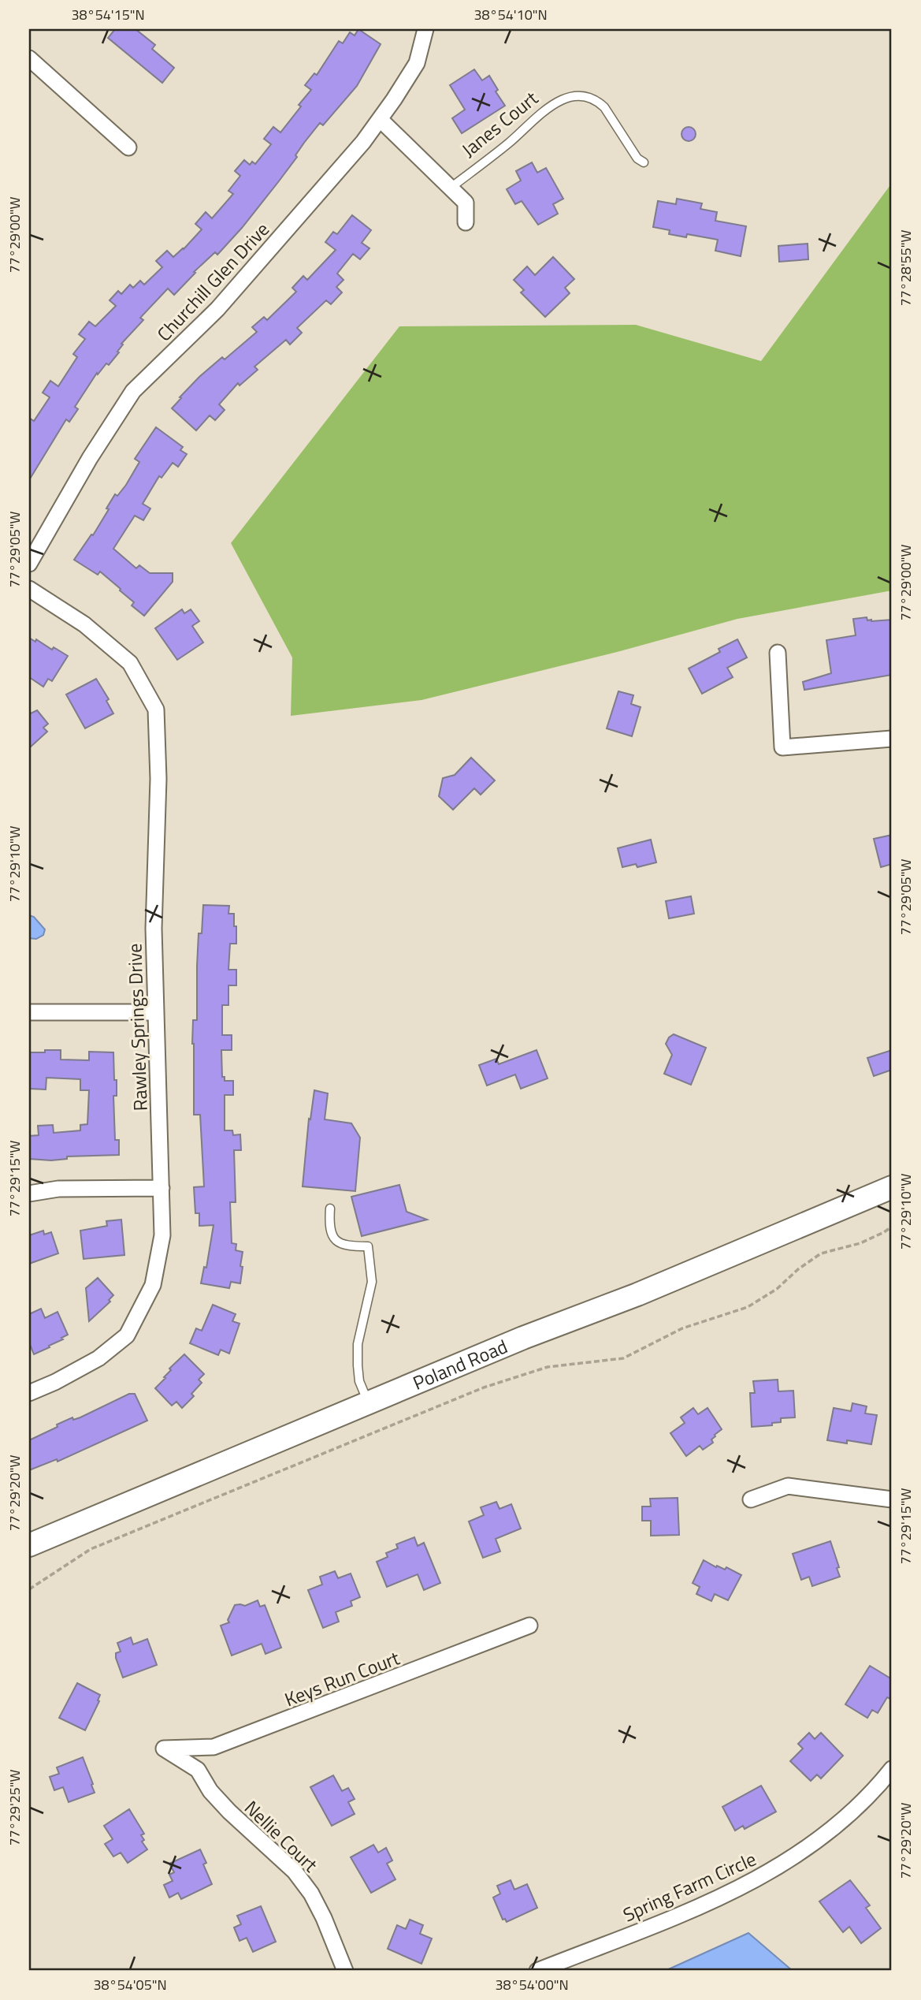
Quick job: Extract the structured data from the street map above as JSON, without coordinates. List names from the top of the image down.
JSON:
{
  "streets": {
    "street": [
      "Churchill Glen Drive",
      "Rawley Springs Drive",
      "Poland Road",
      "Keys Run Court",
      "Nellie Court",
      "Spring Farm Circle"
    ],
    "lane": ["Janes Court"]
  },
  "crossings": [
    ["Keys Run Court", "Nellie Court"]
  ],
  "coordinates": [
    "38°54'15\"N",
    "38°54'10\"N",
    "77°29'00\"W",
    "77°28'55\"W",
    "77°29'05\"W",
    "77°29'10\"W",
    "77°29'15\"W",
    "77°29'20\"W",
    "77°29'25\"W",
    "38°54'05\"N",
    "38°54'00\"N"
  ]
}
